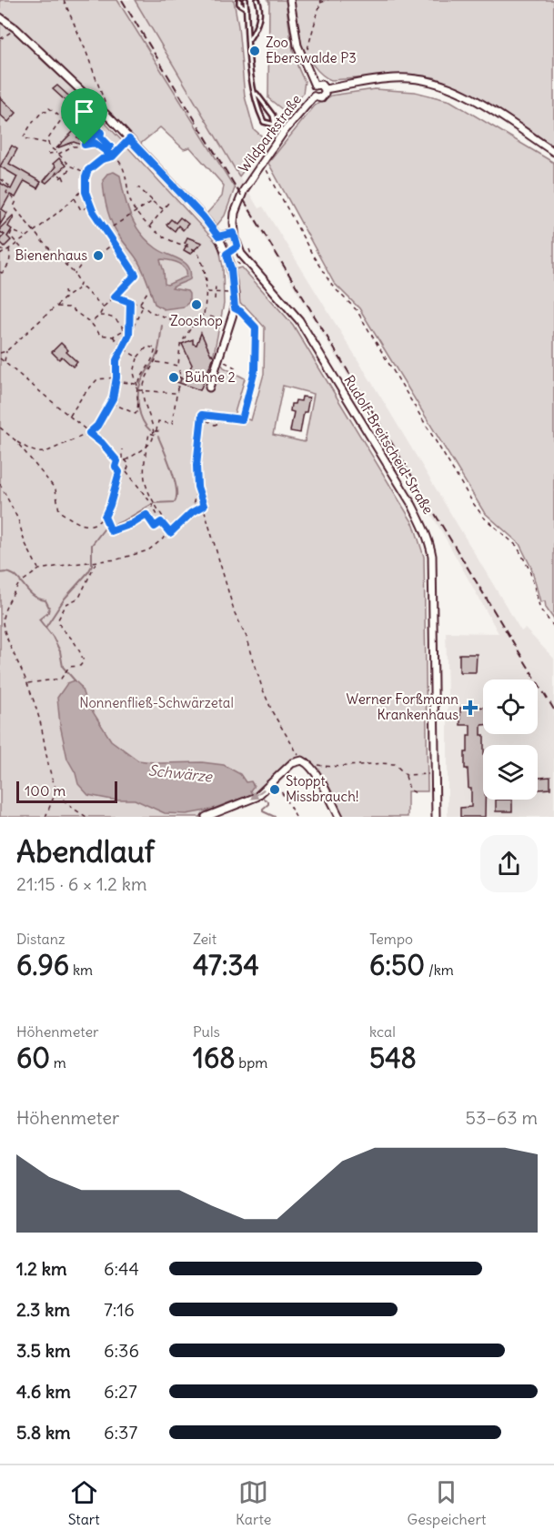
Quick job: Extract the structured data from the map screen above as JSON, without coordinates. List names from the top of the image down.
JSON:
{
  "streets": {
    "street": ["Wildparkstraße", "Rudolf-Breitscheid-Straße"]
  },
  "crossings": [
    ["Wildparkstraße", "Rudolf-Breitscheid-Straße"]
  ],
  "water": ["Schwärze"],
  "parks": ["Nonnenfließ-Schwärzetal"],
  "places": {
    "other": [
      "Zoo Eberswalde P3",
      "Bienenhaus",
      "Zooshop",
      "Bühne 2",
      "Stoppt Missbrauch!"
    ],
    "health": ["Werner Forßmann Krankenhaus"]
  },
  "scale_bar": "100 m",
  "page": {
    "scale": "100 m",
    "heading": ["Abendlauf", "21:15 · 6 × 1.2 km"],
    "stats": [
      ["Distanz", "6.96 km"],
      ["Zeit", "47:34"],
      ["Tempo", "6:50 /km"],
      ["Höhenmeter", "60 m"],
      ["Puls", "168 bpm"],
      ["kcal", "548"]
    ],
    "chart": ["Höhenmeter", "53–63 m"],
    "list": [
      {
        "name": "1.2 km",
        "note": "6:44"
      },
      {
        "name": "2.3 km",
        "note": "7:16"
      },
      {
        "name": "3.5 km",
        "note": "6:36"
      },
      {
        "name": "4.6 km",
        "note": "6:27"
      },
      {
        "name": "5.8 km",
        "note": "6:37"
      }
    ],
    "tabs": ["Start", "Karte", "Gespeichert"]
  }
}
